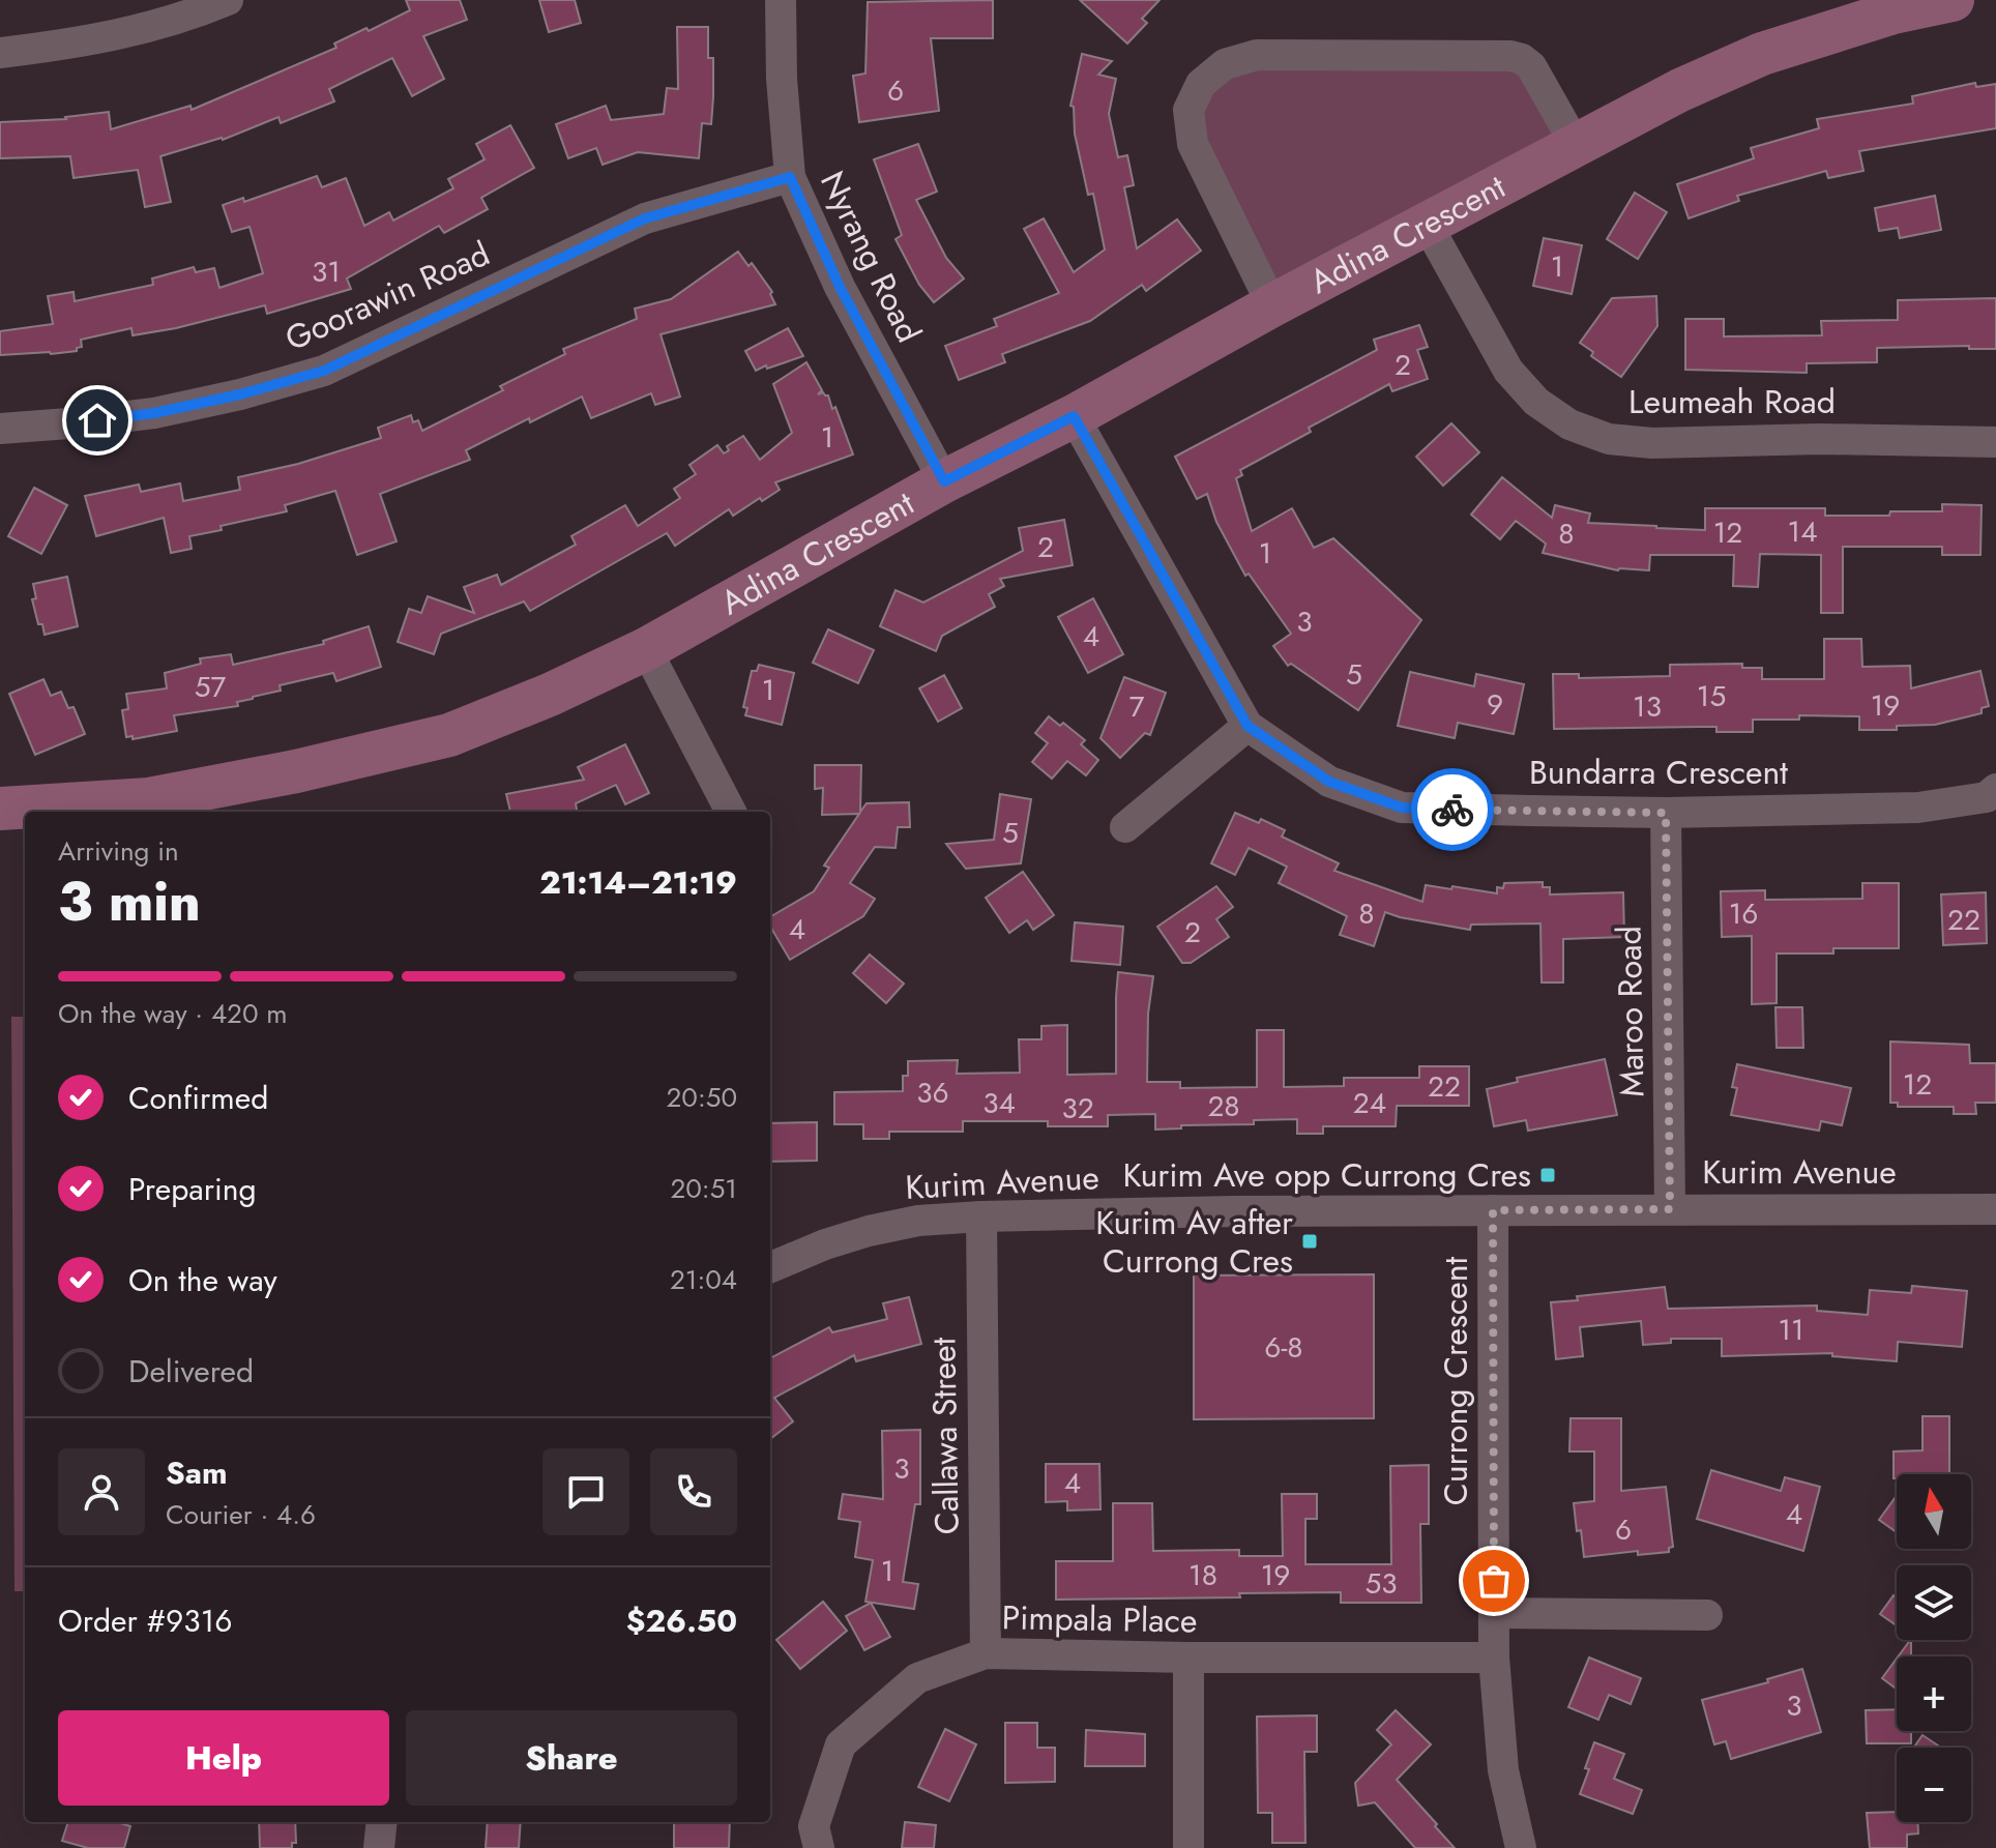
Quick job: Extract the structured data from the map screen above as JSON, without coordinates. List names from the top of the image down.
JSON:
{
  "streets": {
    "street": [
      "Adina Crescent",
      "Nyrang Road",
      "Goorawin Road",
      "Leumeah Road",
      "Bundarra Crescent",
      "Maroo Road",
      "Kurim Avenue",
      "Currong Crescent",
      "Callawa Street",
      "Pimpala Place"
    ]
  },
  "crossings": [
    ["Adina Crescent", "Nyrang Road"],
    ["Adina Crescent", "Leumeah Road"],
    ["Adina Crescent", "Bundarra Crescent"],
    ["Nyrang Road", "Goorawin Road"],
    ["Bundarra Crescent", "Maroo Road"],
    ["Maroo Road", "Kurim Avenue"],
    ["Kurim Avenue", "Currong Crescent"],
    ["Kurim Avenue", "Callawa Street"],
    ["Currong Crescent", "Pimpala Place"],
    ["Callawa Street", "Pimpala Place"]
  ],
  "places": {
    "transit": ["Kurim Ave opp Currong Cres", "Kurim Av after Currong Cres"]
  },
  "house_numbers": [
    "6",
    "1",
    "31",
    "2",
    "1",
    "14",
    "12",
    "8",
    "2",
    "1",
    "3",
    "4",
    "5",
    "57",
    "1",
    "15",
    "9",
    "19",
    "7",
    "13",
    "5",
    "8",
    "16",
    "22",
    "4",
    "2",
    "12",
    "22",
    "36",
    "34",
    "24",
    "28",
    "32",
    "11",
    "6-8",
    "3",
    "4",
    "4",
    "6",
    "1",
    "18",
    "19",
    "53",
    "3"
  ],
  "north": "top",
  "page": {
    "heading": ["3 min", "Arriving in", "21:14–21:19"],
    "panel": [
      "Sam",
      "Courier · 4.6",
      "Order #9316",
      "$26.50"
    ],
    "bar": "On the way · 420 m",
    "list": [
      ["Confirmed", "20:50"],
      ["Preparing", "20:51"],
      ["On the way", "21:04"],
      "Delivered"
    ],
    "map_buttons": ["+", "−"],
    "buttons": ["Help", "Share"]
  }
}
